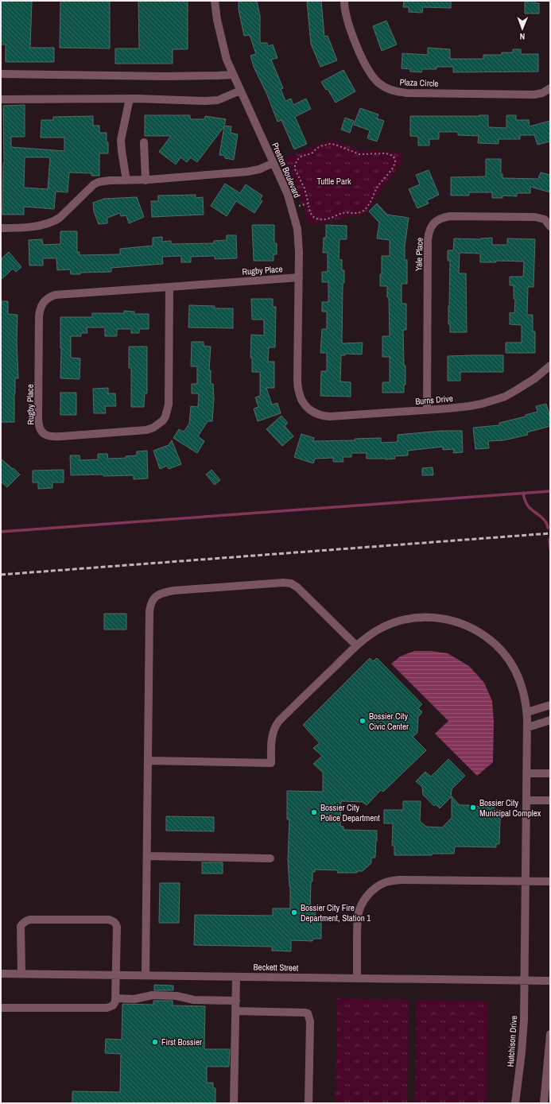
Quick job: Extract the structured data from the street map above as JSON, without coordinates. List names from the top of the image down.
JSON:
{
  "streets": {
    "street": [
      "Plaza Circle",
      "Preston Boulevard",
      "Yale Place",
      "Rugby Place",
      "Burns Drive",
      "Beckett Street",
      "Hutchison Drive"
    ]
  },
  "crossings": [
    ["Preston Boulevard", "Rugby Place"],
    ["Preston Boulevard", "Burns Drive"],
    ["Yale Place", "Burns Drive"],
    ["Beckett Street", "Hutchison Drive"]
  ],
  "parks": ["Tuttle Park"],
  "places": [
    "Bossier City Civic Center",
    "Bossier City Municipal Complex",
    "Bossier City Police Department",
    "Bossier City Fire Department, Station 1",
    "First Bossier"
  ],
  "north": "bottom"
}
